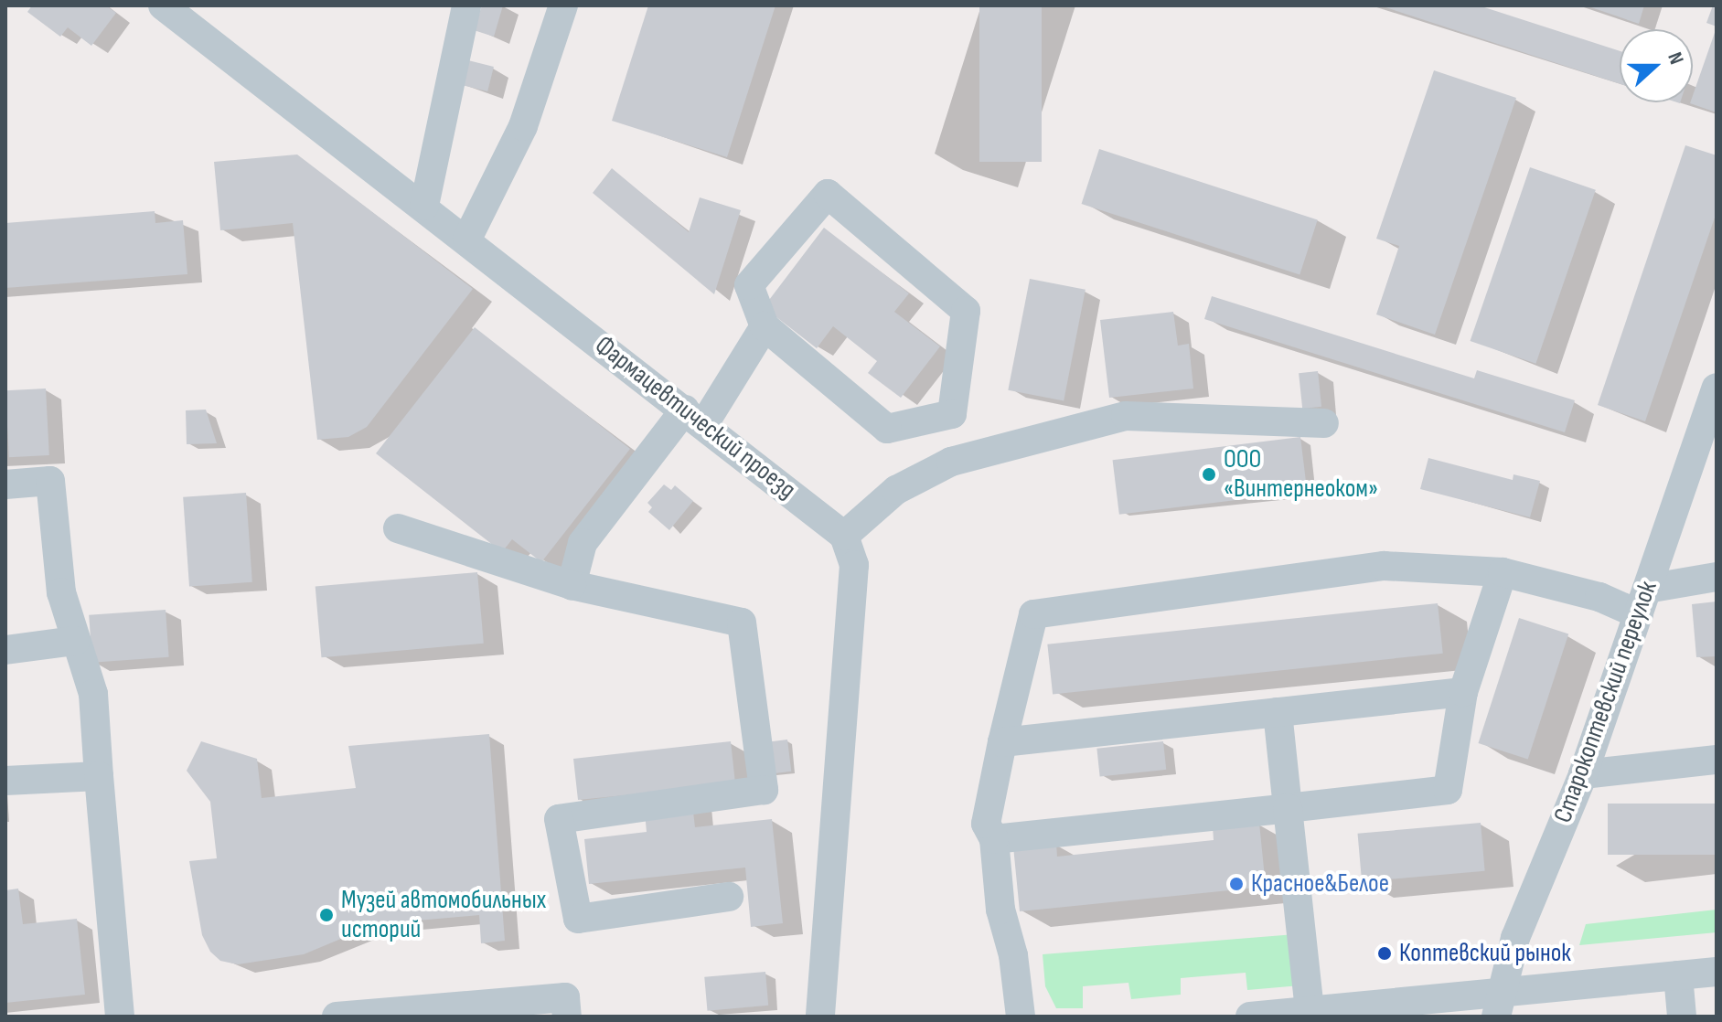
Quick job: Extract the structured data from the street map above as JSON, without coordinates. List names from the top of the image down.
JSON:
{
  "streets": {
    "street": ["Фармацевтический проезд", "Старокоптевский переулок"]
  },
  "places": [
    "ООО «Винтернеоком»",
    "Красное&Белое",
    "Музей автомобильных историй",
    "Коптевский рынок"
  ],
  "north": "right"
}
